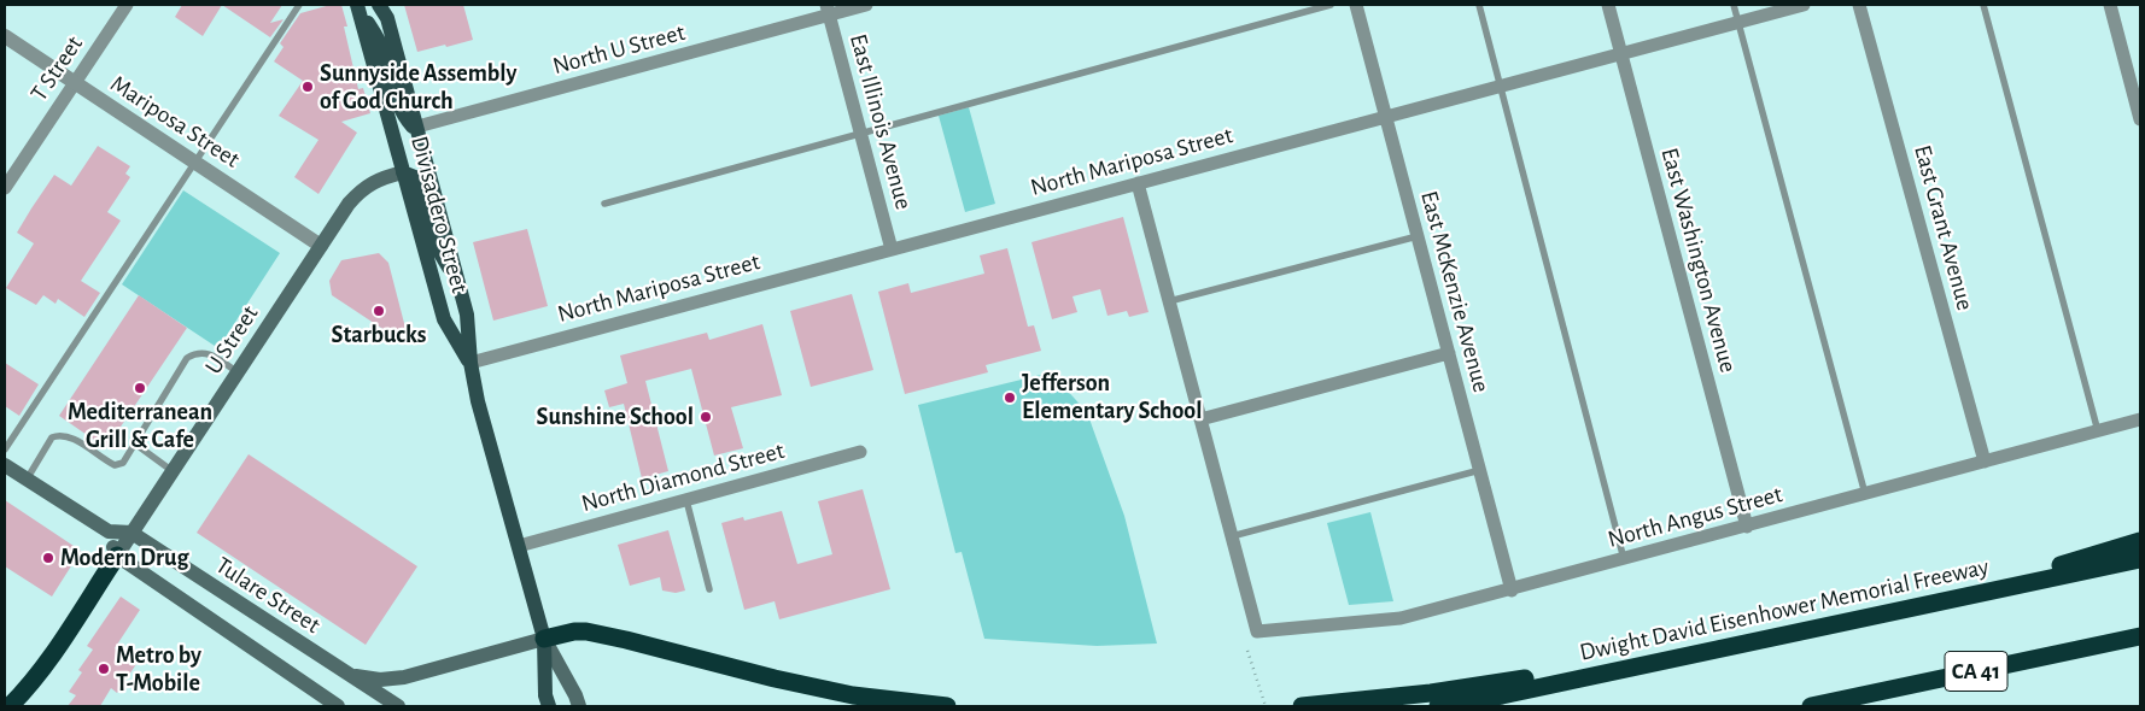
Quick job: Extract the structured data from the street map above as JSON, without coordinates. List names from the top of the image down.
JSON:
{
  "streets": {
    "highway": ["Dwight David Eisenhower Memorial Freeway", "CA 41"],
    "main road": ["Divisadero Street", "U Street", "Tulare Street"],
    "street": [
      "North U Street",
      "T Street",
      "Mariposa Street",
      "East Illinois Avenue",
      "North Mariposa Street",
      "East Grant Avenue",
      "East Washington Avenue",
      "East McKenzie Avenue",
      "North Diamond Street",
      "North Angus Street"
    ]
  },
  "crossings": [
    ["North U Street", "East Illinois Avenue"],
    ["North U Street", "Divisadero Street"],
    ["T Street", "Mariposa Street"],
    ["Mariposa Street", "U Street"],
    ["East Illinois Avenue", "North Mariposa Street"],
    ["North Mariposa Street", "Divisadero Street"],
    ["North Mariposa Street", "East Washington Avenue"],
    ["North Mariposa Street", "East McKenzie Avenue"],
    ["Divisadero Street", "U Street"],
    ["Divisadero Street", "North Diamond Street"],
    ["East Grant Avenue", "North Angus Street"],
    ["East Washington Avenue", "North Angus Street"],
    ["East McKenzie Avenue", "North Angus Street"],
    ["U Street", "Tulare Street"]
  ],
  "places": [
    "Sunnyside Assembly of God Church",
    "Starbucks",
    "Mediterranean Grill & Cafe",
    "Jefferson Elementary School",
    "Sunshine School",
    "Modern Drug",
    "Metro by T-Mobile"
  ]
}
